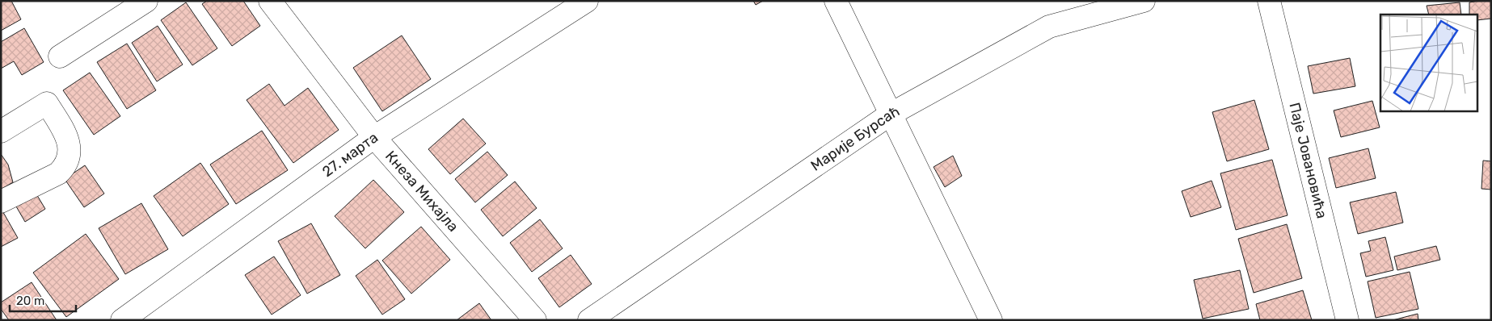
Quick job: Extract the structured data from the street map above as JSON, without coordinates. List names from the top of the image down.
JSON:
{
  "streets": {
    "street": [
      "Марије Бурсаћ",
      "27. марта",
      "Паје Јовановића",
      "Кнеза Михајла"
    ]
  },
  "crossings": [
    ["27. марта", "Кнеза Михајла"]
  ],
  "scale_bar": "20 m"
}
